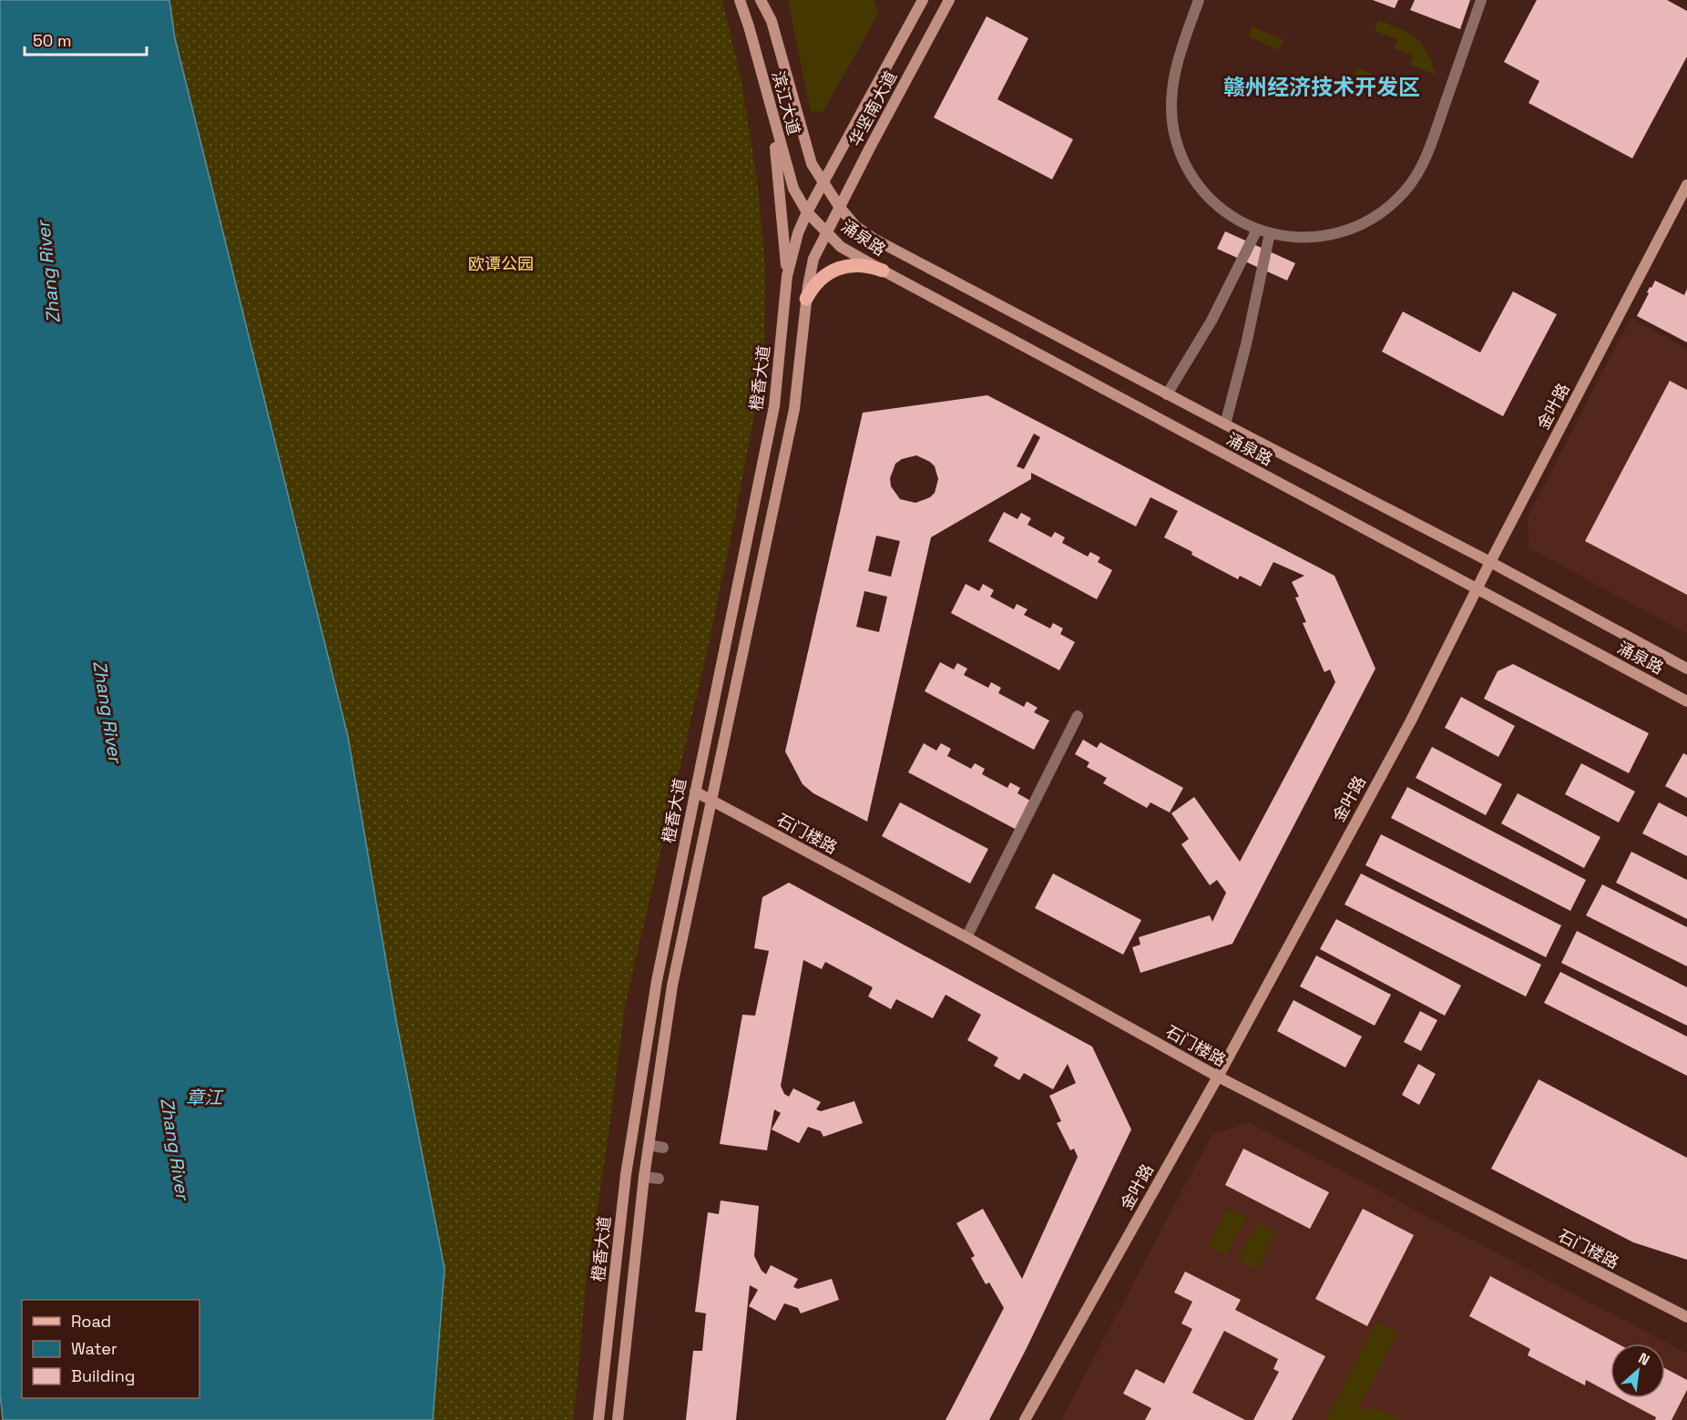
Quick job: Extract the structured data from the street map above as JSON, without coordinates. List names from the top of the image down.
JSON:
{
  "streets": {
    "main road": [
      "滨江大道",
      "华坚南大道",
      "涌泉路",
      "橙香大道",
      "金叶路",
      "石门楼路"
    ]
  },
  "crossings": [
    ["滨江大道", "华坚南大道"],
    ["滨江大道", "涌泉路"],
    ["滨江大道", "橙香大道"],
    ["华坚南大道", "涌泉路"],
    ["华坚南大道", "橙香大道"],
    ["涌泉路", "橙香大道"],
    ["涌泉路", "金叶路"],
    ["橙香大道", "石门楼路"],
    ["金叶路", "石门楼路"]
  ],
  "districts": ["赣州经济技术开发区"],
  "water": ["Zhang River", "章江"],
  "parks": ["欧谭公园"],
  "legend": ["Road", "Water", "Building"],
  "scale_bar": "50 m",
  "north": "top right"
}
